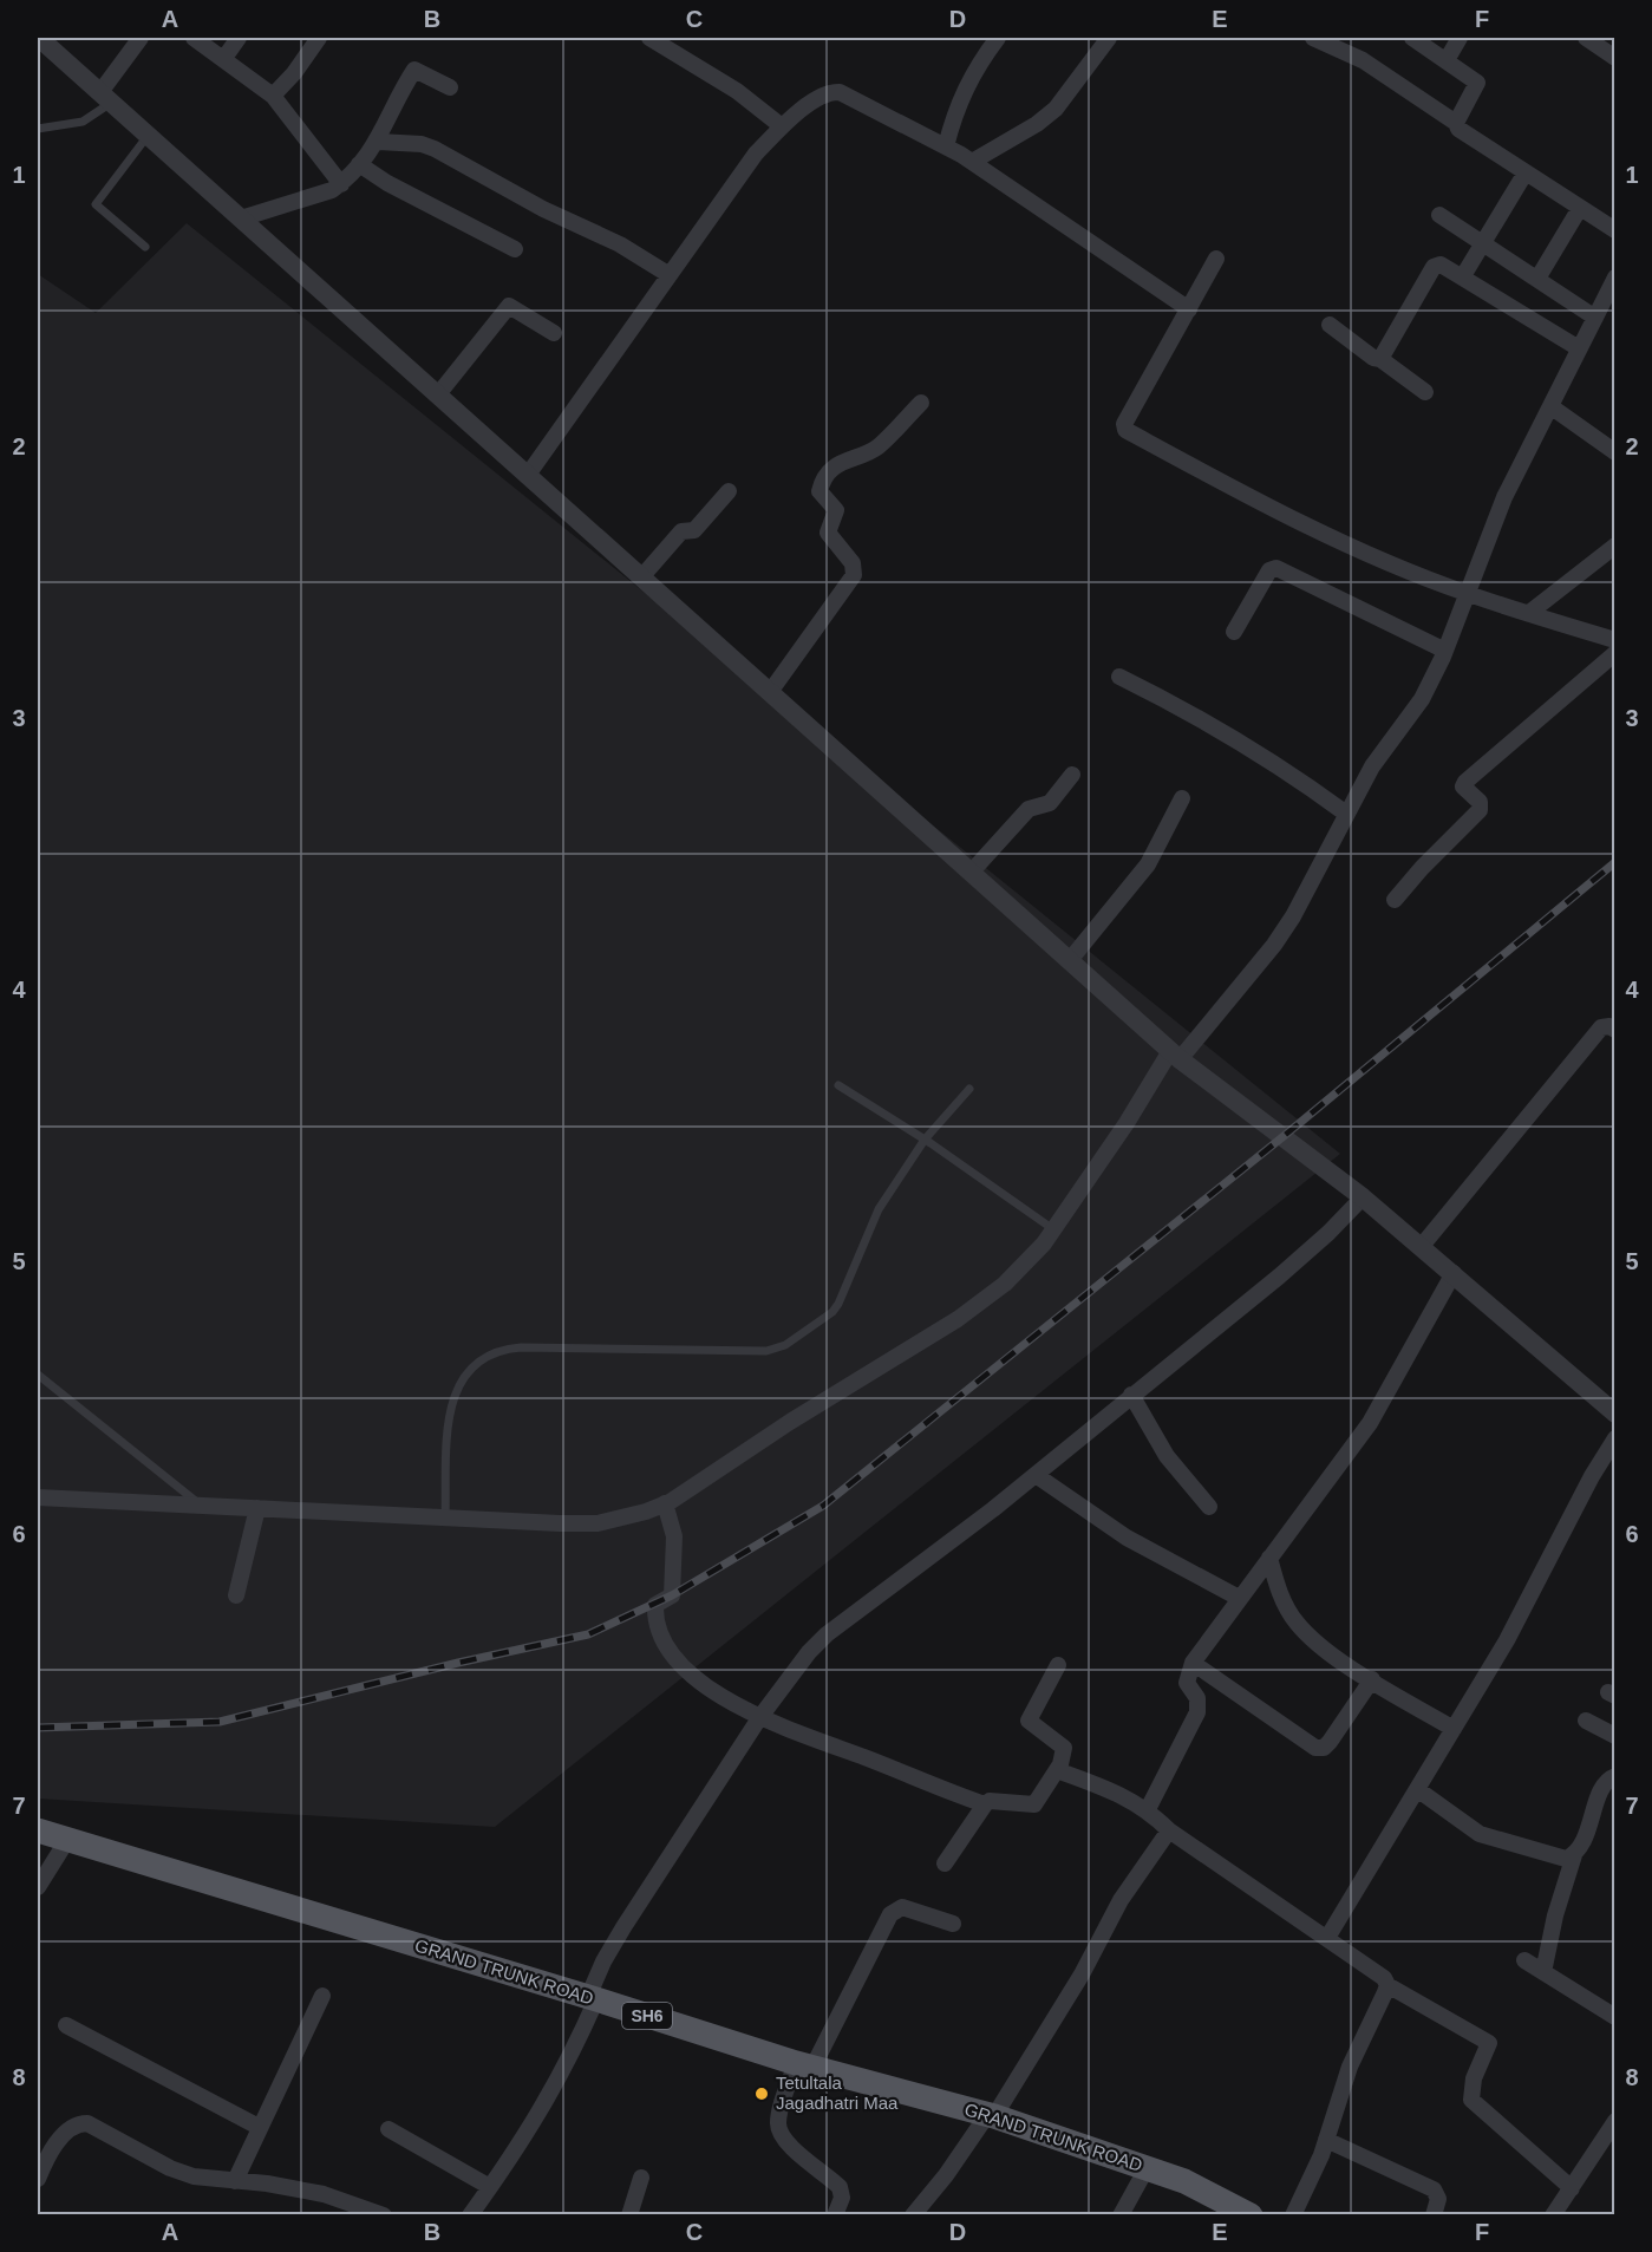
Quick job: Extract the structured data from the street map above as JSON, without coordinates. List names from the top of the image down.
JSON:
{
  "streets": {
    "main road": ["GRAND TRUNK ROAD", "SH6"]
  },
  "places": ["Tetultala Jagadhatri Maa"],
  "grid": {
    "columns": [
      "A",
      "B",
      "C",
      "D",
      "E",
      "F"
    ],
    "rows": [
      "1",
      "2",
      "3",
      "4",
      "5",
      "6",
      "7",
      "8"
    ]
  }
}
